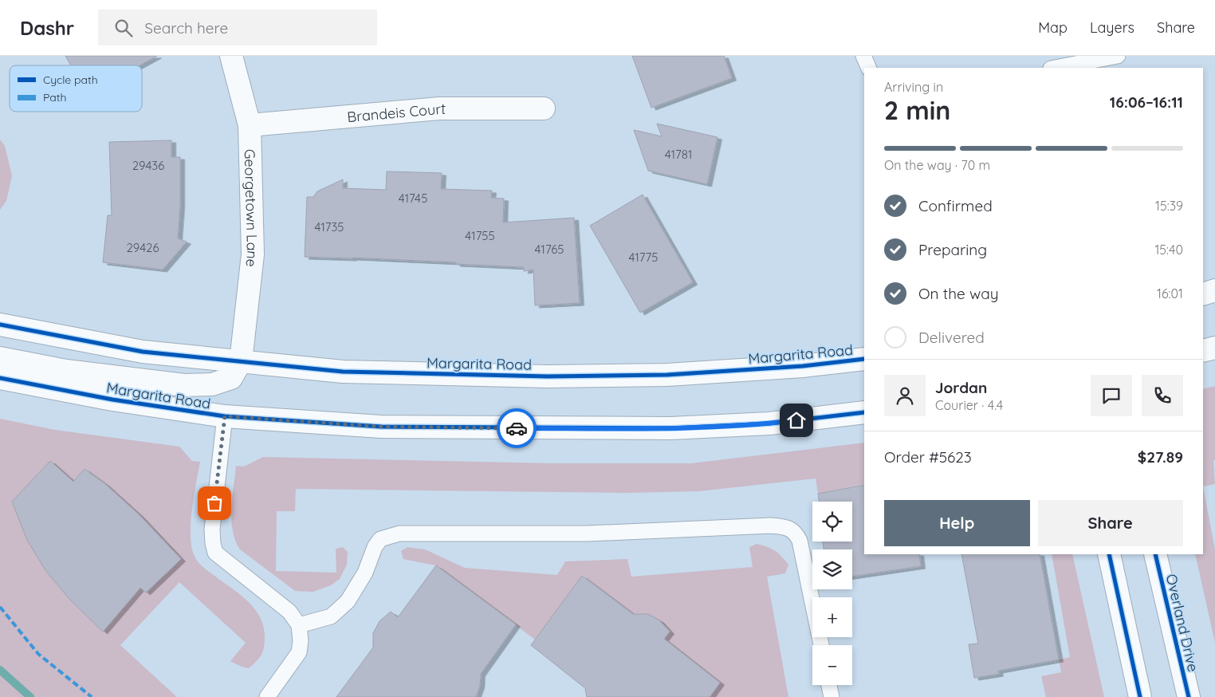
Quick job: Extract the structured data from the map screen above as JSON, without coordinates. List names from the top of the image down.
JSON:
{
  "streets": {
    "main road": [
      "Brandeis Court",
      "Georgetown Lane",
      "Margarita Road",
      "Overland Drive"
    ]
  },
  "crossings": [
    ["Brandeis Court", "Georgetown Lane"],
    ["Georgetown Lane", "Margarita Road"]
  ],
  "house_numbers": [
    "41781",
    "29436",
    "41745",
    "41735",
    "41755",
    "29426",
    "41765",
    "41775"
  ],
  "legend": ["Cycle path", "Path"],
  "page": {
    "header": "Dashr",
    "search": "Search here",
    "nav": ["Map", "Layers", "Share"],
    "heading": ["2 min", "Arriving in", "16:06–16:11"],
    "panel": [
      "Jordan",
      "Courier · 4.4",
      "Order #5623",
      "$27.89"
    ],
    "bar": "On the way · 70 m",
    "list": [
      ["Confirmed", "15:39"],
      ["Preparing", "15:40"],
      ["On the way", "16:01"],
      "Delivered"
    ],
    "buttons": ["Help", "Share"],
    "map_buttons": ["+", "−"]
  }
}
